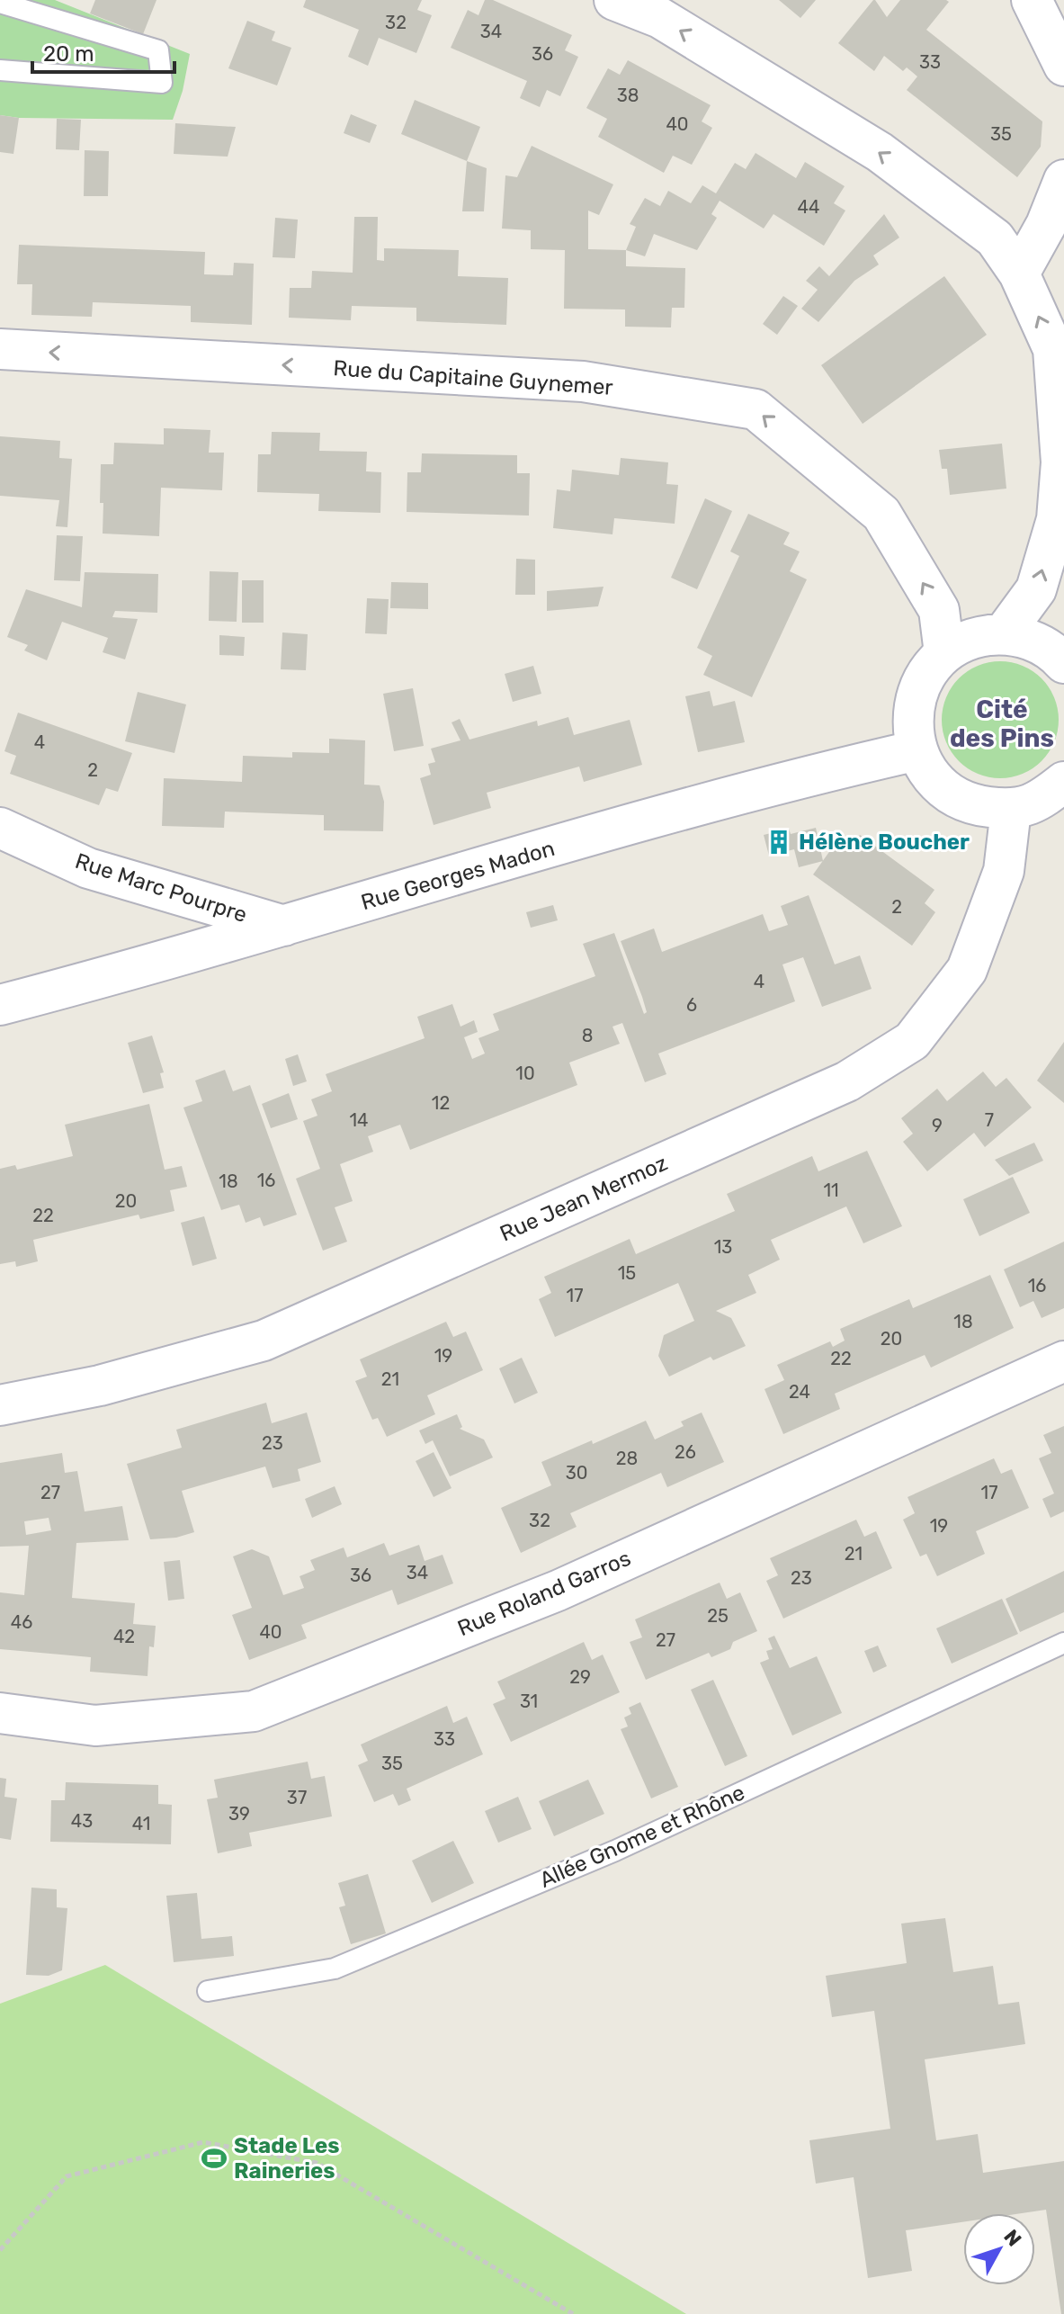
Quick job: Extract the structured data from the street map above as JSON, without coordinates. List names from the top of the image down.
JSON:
{
  "streets": {
    "street": [
      "Rue du Capitaine Guynemer",
      "Rue Georges Madon",
      "Rue Marc Pourpre",
      "Rue Jean Mermoz",
      "Rue Roland Garros"
    ],
    "lane": ["Allée Gnome et Rhône"]
  },
  "crossings": [
    ["Rue Georges Madon", "Rue Marc Pourpre"]
  ],
  "districts": ["Cité des Pins"],
  "places": {
    "building": ["Hélène Boucher"],
    "sports": ["Stade Les Raineries"]
  },
  "house_numbers": [
    "32",
    "34",
    "36",
    "33",
    "38",
    "40",
    "35",
    "44",
    "4",
    "2",
    "2",
    "4",
    "6",
    "8",
    "10",
    "12",
    "14",
    "7",
    "9",
    "16",
    "18",
    "11",
    "20",
    "22",
    "13",
    "15",
    "16",
    "17",
    "18",
    "20",
    "19",
    "22",
    "21",
    "24",
    "23",
    "26",
    "28",
    "30",
    "27",
    "17",
    "32",
    "19",
    "21",
    "34",
    "36",
    "23",
    "25",
    "46",
    "40",
    "42",
    "27",
    "29",
    "31",
    "33",
    "35",
    "37",
    "39",
    "43",
    "41"
  ],
  "scale_bar": "20 m",
  "north": "top right"
}
